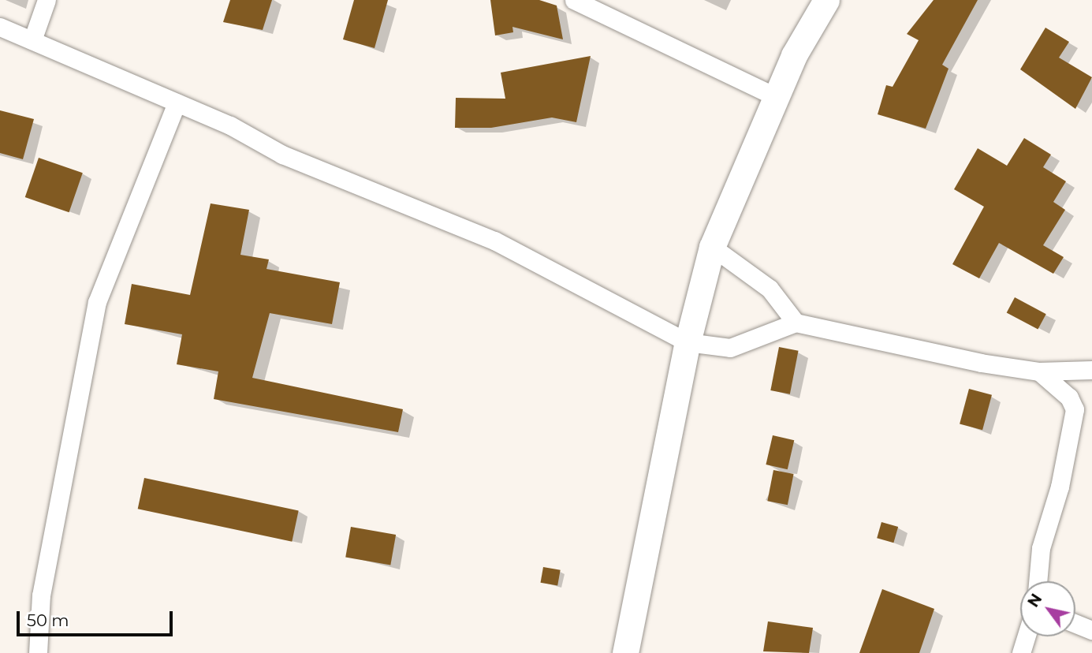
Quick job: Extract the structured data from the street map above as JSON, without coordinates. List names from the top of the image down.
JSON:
{
  "scale_bar": "50 m",
  "north": "top left"
}
